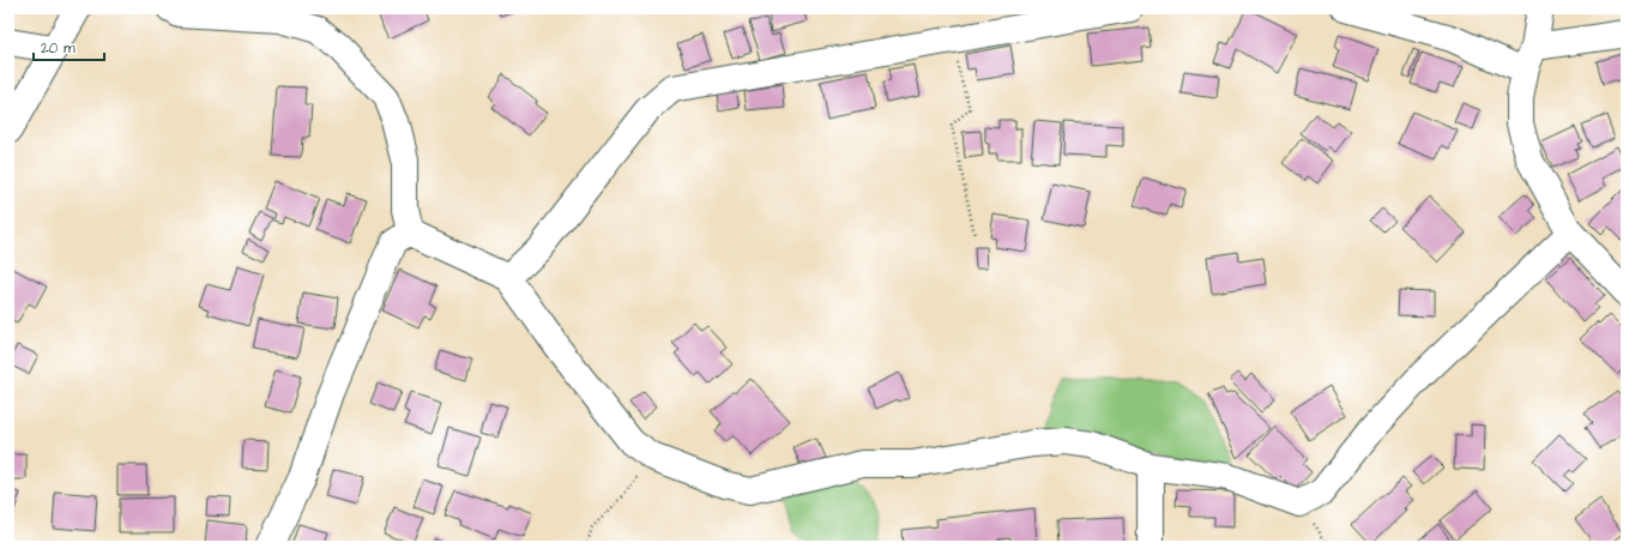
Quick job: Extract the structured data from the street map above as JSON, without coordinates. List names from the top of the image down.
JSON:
{
  "scale_bar": "20 m"
}
